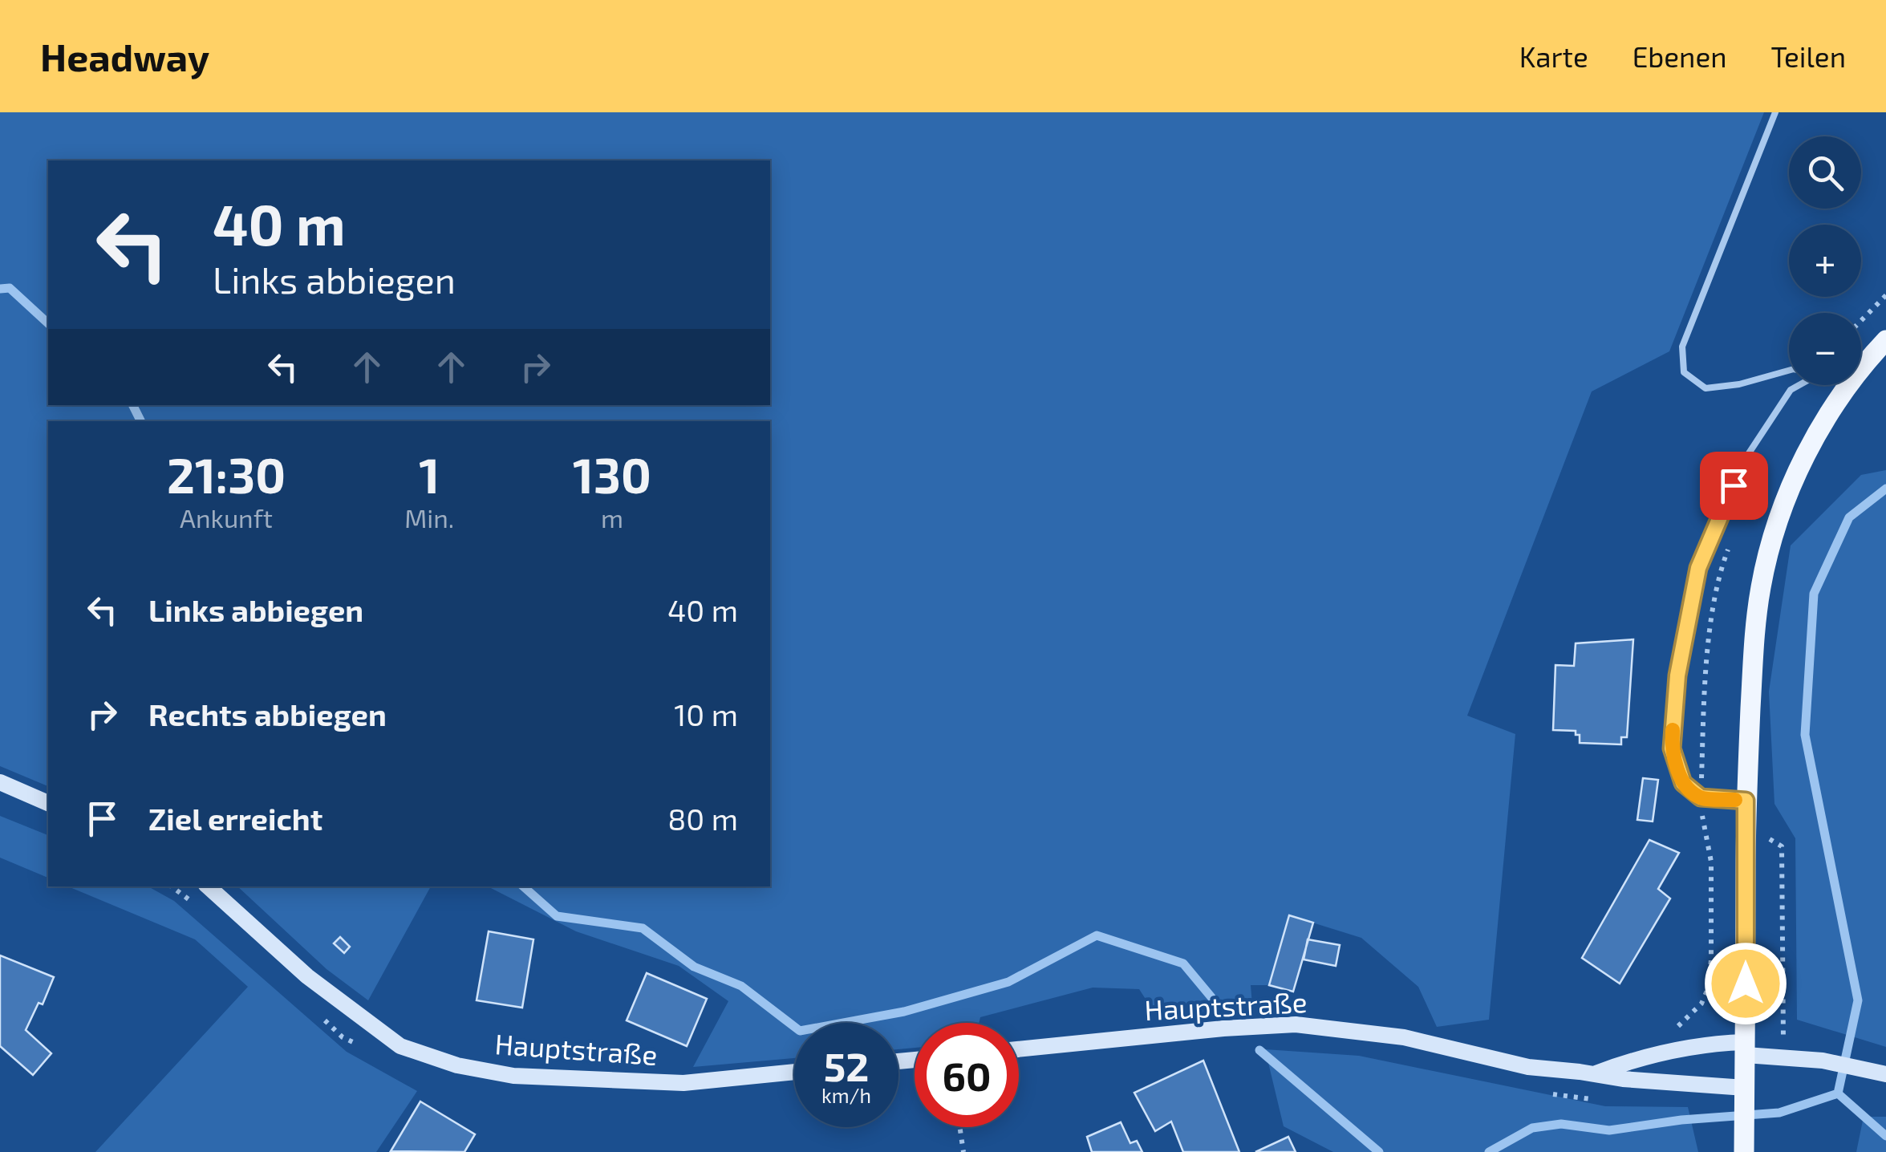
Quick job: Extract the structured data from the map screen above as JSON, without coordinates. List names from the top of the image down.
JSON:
{
  "streets": {
    "main road": ["Hauptstraße"]
  },
  "page": {
    "header": "Headway",
    "nav": ["Karte", "Ebenen", "Teilen"],
    "map_buttons": ["+", "−"],
    "turn": ["40 m", "Links abbiegen"],
    "eta": [
      "21:30",
      "Ankunft",
      "1",
      "Min.",
      "130",
      "m"
    ],
    "list": [
      {
        "name": "Links abbiegen",
        "value": "40 m"
      },
      {
        "name": "Rechts abbiegen",
        "value": "10 m"
      },
      {
        "name": "Ziel erreicht",
        "value": "80 m"
      }
    ],
    "speed": "52 km/h",
    "limit": "60"
  }
}
